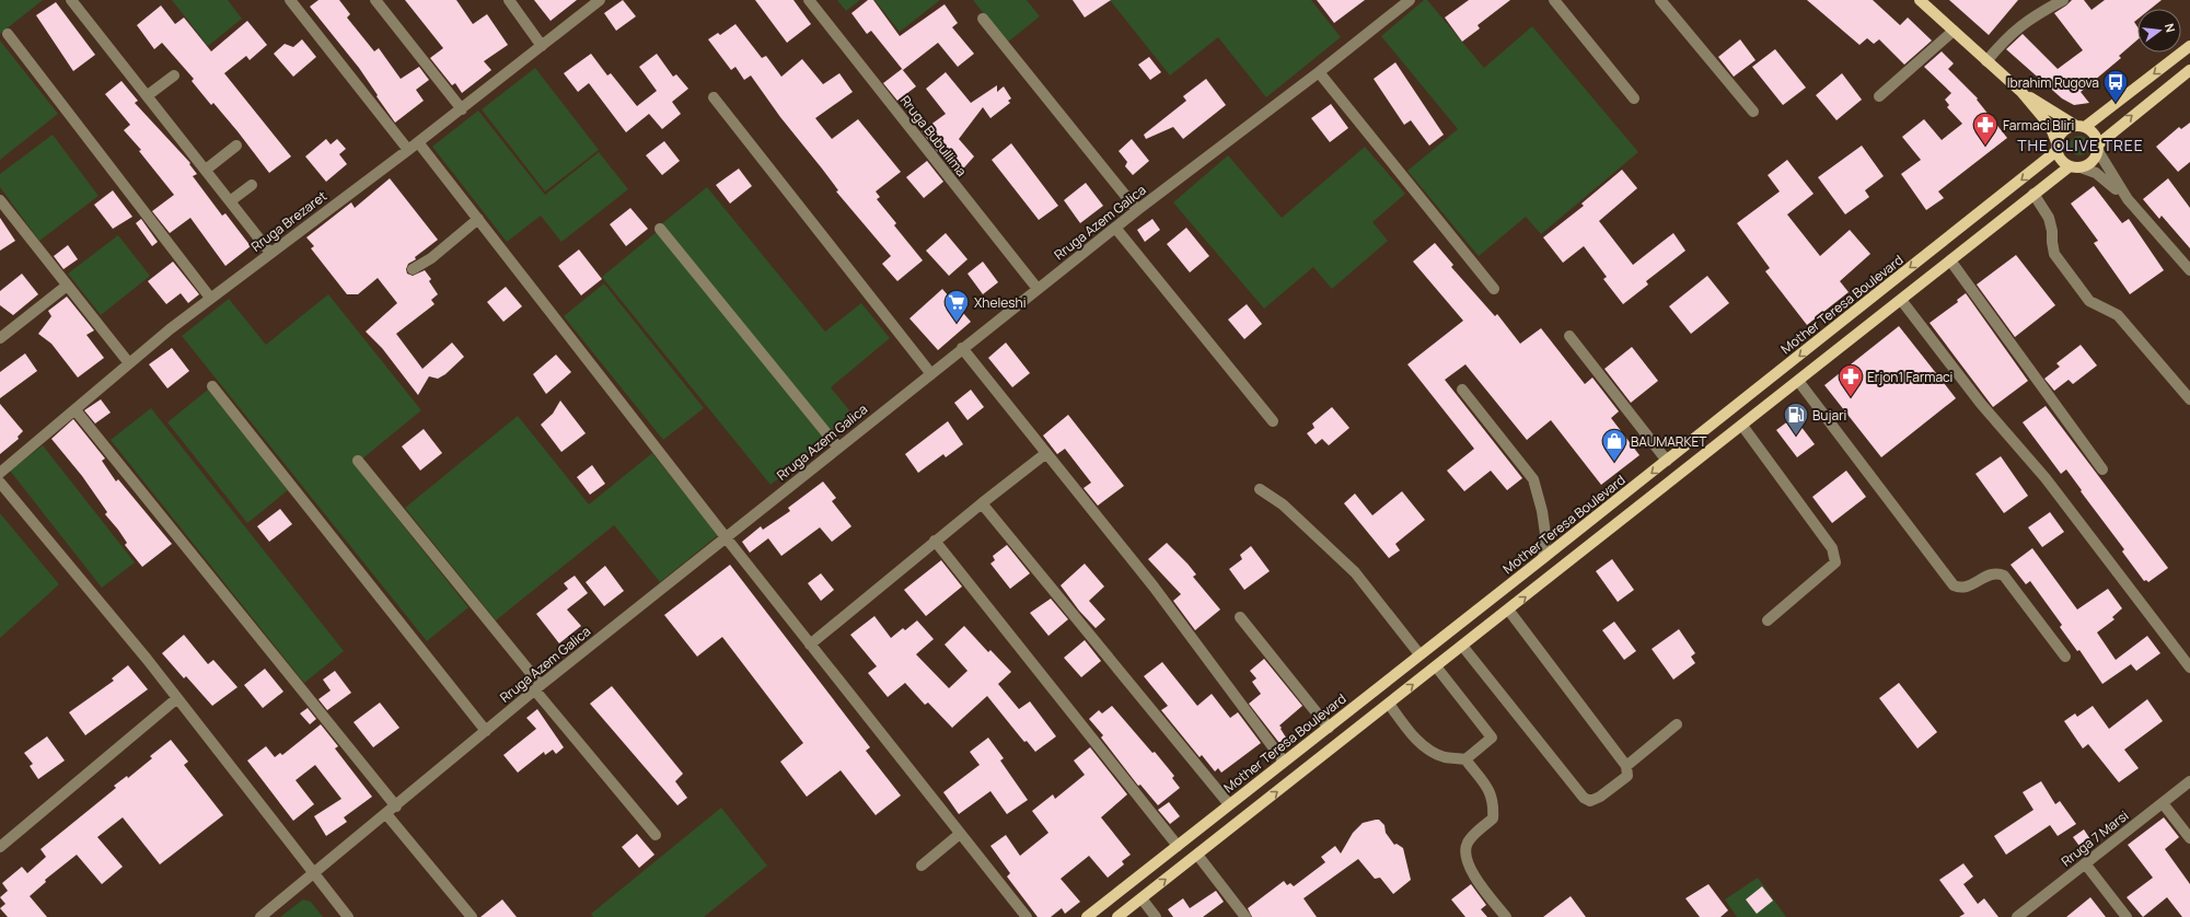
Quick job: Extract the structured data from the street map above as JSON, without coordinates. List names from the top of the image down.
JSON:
{
  "streets": {
    "main road": ["Mother Teresa Boulevard"],
    "street": [
      "Rruga Bubullima",
      "Rruga Brezaret",
      "Rruga Azem Galica",
      "Rruga 7 Marsi"
    ]
  },
  "crossings": [
    ["Rruga Bubullima", "Rruga Azem Galica"]
  ],
  "districts": ["THE OLIVE TREE"],
  "places": {
    "bus stop": ["Ibrahim Rugova"],
    "pharmacy": ["Farmaci Bliri", "Erjon1 Farmaci"],
    "supermarket": ["Xheleshi"],
    "fuel station": ["Bujari"],
    "shop": ["BAUMARKET"]
  },
  "north": "right"
}
